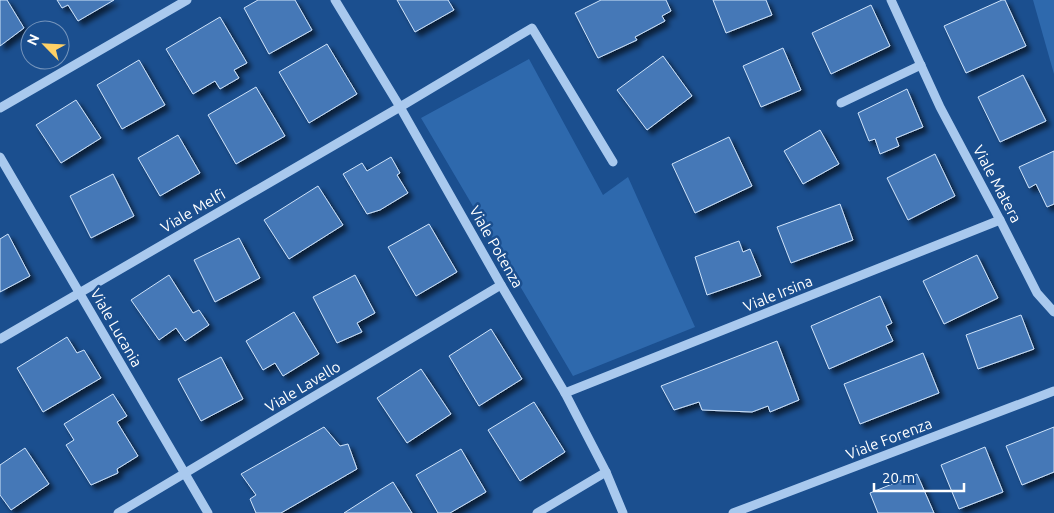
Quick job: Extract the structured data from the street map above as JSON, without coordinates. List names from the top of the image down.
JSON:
{
  "streets": {
    "street": [
      "Viale Matera",
      "Viale Melfi",
      "Viale Potenza",
      "Viale Irsina",
      "Viale Lucania",
      "Viale Lavello",
      "Viale Forenza"
    ]
  },
  "crossings": [
    ["Viale Matera", "Viale Irsina"],
    ["Viale Melfi", "Viale Potenza"],
    ["Viale Melfi", "Viale Lucania"],
    ["Viale Potenza", "Viale Irsina"],
    ["Viale Potenza", "Viale Lavello"],
    ["Viale Lucania", "Viale Lavello"]
  ],
  "scale_bar": "20 m",
  "north": "top left"
}
